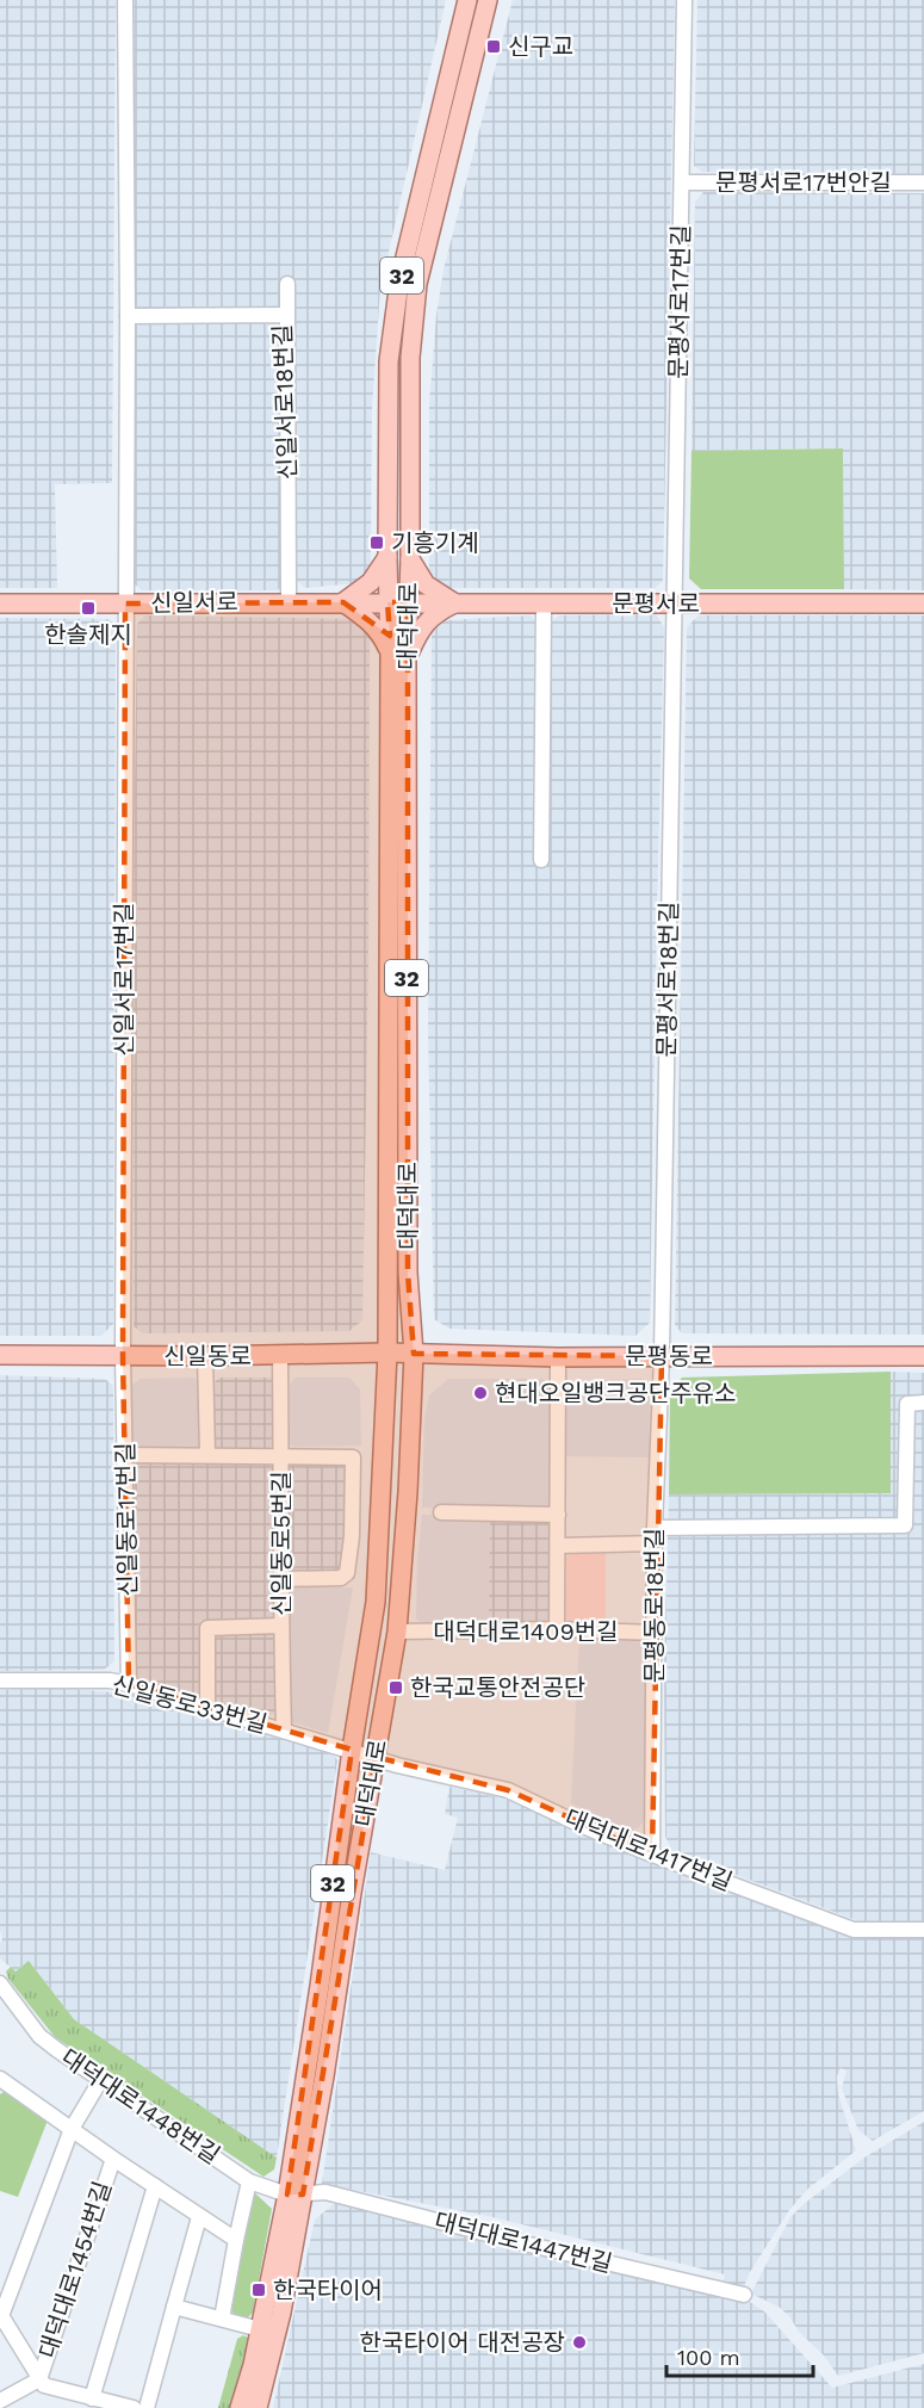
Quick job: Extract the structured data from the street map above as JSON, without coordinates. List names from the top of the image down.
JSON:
{
  "streets": {
    "main road": [
      "32",
      "신일서로",
      "문평서로",
      "대덕대로",
      "신일동로",
      "문평동로"
    ],
    "street": [
      "문평서로17번안길",
      "문평서로17번길",
      "신일서로18번길",
      "신일서로17번길",
      "문평서로18번길",
      "신일동로17번길",
      "신일동로5번길",
      "문평동로18번길",
      "대덕대로1409번길",
      "신일동로33번길",
      "대덕대로1417번길",
      "대덕대로1448번길",
      "대덕대로1447번길",
      "대덕대로1454번길"
    ]
  },
  "crossings": [
    ["문평서로17번안길", "문평서로17번길"],
    ["문평서로17번길", "문평서로"],
    ["문평서로17번길", "문평서로18번길"],
    ["신일서로18번길", "신일서로"],
    ["신일서로", "문평서로"],
    ["신일서로", "대덕대로"],
    ["신일서로", "신일서로17번길"],
    ["문평서로", "대덕대로"],
    ["문평서로", "문평서로18번길"],
    ["대덕대로", "신일동로"],
    ["대덕대로", "문평동로"],
    ["대덕대로", "대덕대로1409번길"],
    ["대덕대로", "신일동로33번길"],
    ["대덕대로", "대덕대로1417번길"],
    ["대덕대로", "대덕대로1448번길"],
    ["대덕대로", "대덕대로1447번길"],
    ["신일서로17번길", "신일동로"],
    ["신일서로17번길", "신일동로17번길"],
    ["문평서로18번길", "문평동로"],
    ["문평서로18번길", "문평동로18번길"],
    ["신일동로", "문평동로"],
    ["신일동로", "신일동로17번길"],
    ["신일동로", "신일동로5번길"],
    ["문평동로", "문평동로18번길"],
    ["신일동로17번길", "신일동로33번길"],
    ["신일동로5번길", "신일동로33번길"],
    ["문평동로18번길", "대덕대로1409번길"],
    ["문평동로18번길", "대덕대로1417번길"],
    ["신일동로33번길", "대덕대로1417번길"],
    ["대덕대로1448번길", "대덕대로1447번길"],
    ["대덕대로1448번길", "대덕대로1454번길"]
  ],
  "places": {
    "transit": [
      "신구교",
      "기흥기계",
      "한솔제지",
      "한국교통안전공단",
      "한국타이어"
    ],
    "other": ["현대오일뱅크공단주유소", "한국타이어 대전공장"]
  },
  "scale_bar": "100 m"
}
